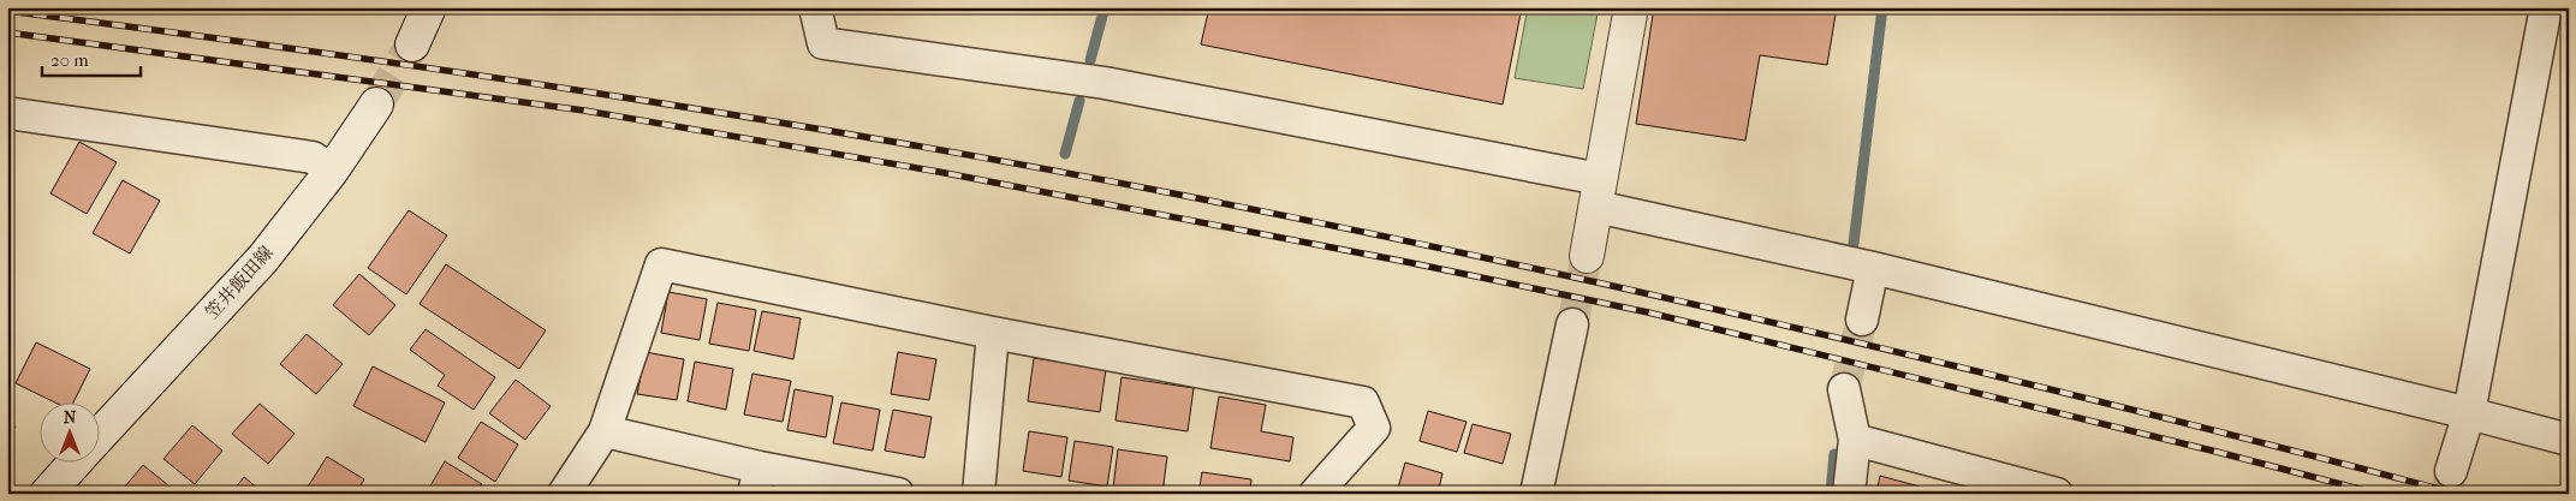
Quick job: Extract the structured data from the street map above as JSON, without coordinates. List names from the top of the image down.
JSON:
{
  "streets": {
    "main road": ["笠井飯田線"]
  },
  "scale_bar": "20 m",
  "north": "top"
}
